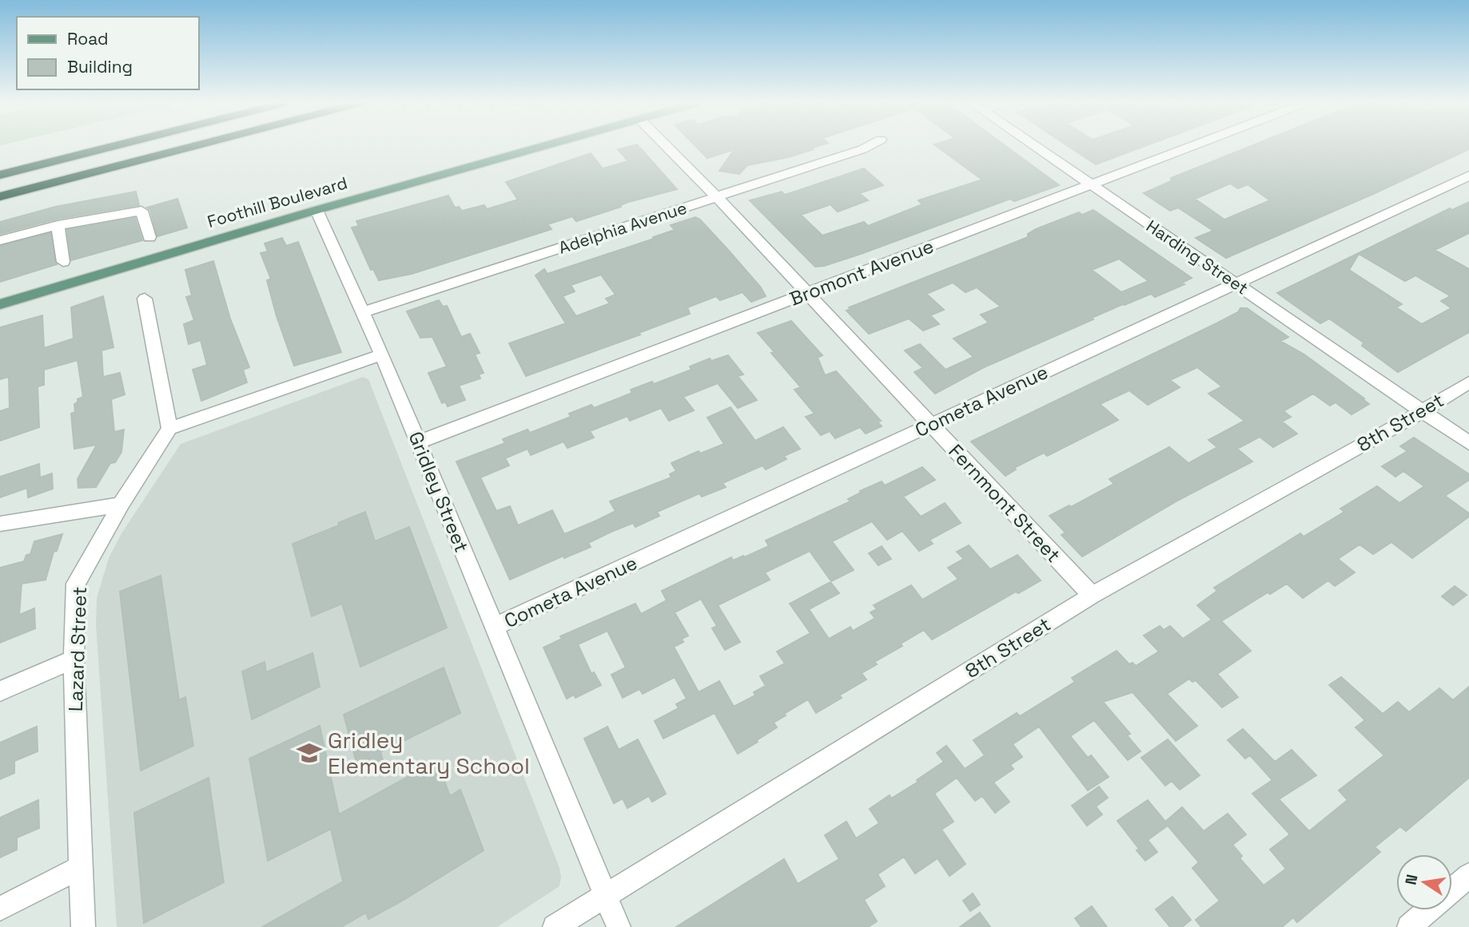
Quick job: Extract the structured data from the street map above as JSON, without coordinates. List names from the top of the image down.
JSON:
{
  "streets": {
    "main road": ["Foothill Boulevard"],
    "street": [
      "Adelphia Avenue",
      "Harding Street",
      "Bromont Avenue",
      "Cometa Avenue",
      "8th Street",
      "Gridley Street",
      "Fernmont Street",
      "Lazard Street"
    ]
  },
  "crossings": [
    ["Foothill Boulevard", "Gridley Street"],
    ["Adelphia Avenue", "Gridley Street"],
    ["Adelphia Avenue", "Fernmont Street"],
    ["Harding Street", "Bromont Avenue"],
    ["Harding Street", "Cometa Avenue"],
    ["Harding Street", "8th Street"],
    ["Bromont Avenue", "Gridley Street"],
    ["Bromont Avenue", "Fernmont Street"],
    ["Cometa Avenue", "Gridley Street"],
    ["Cometa Avenue", "Fernmont Street"],
    ["8th Street", "Gridley Street"],
    ["8th Street", "Fernmont Street"]
  ],
  "places": {
    "school or university": ["Gridley Elementary School"]
  },
  "legend": ["Road", "Building"],
  "north": "left"
}
